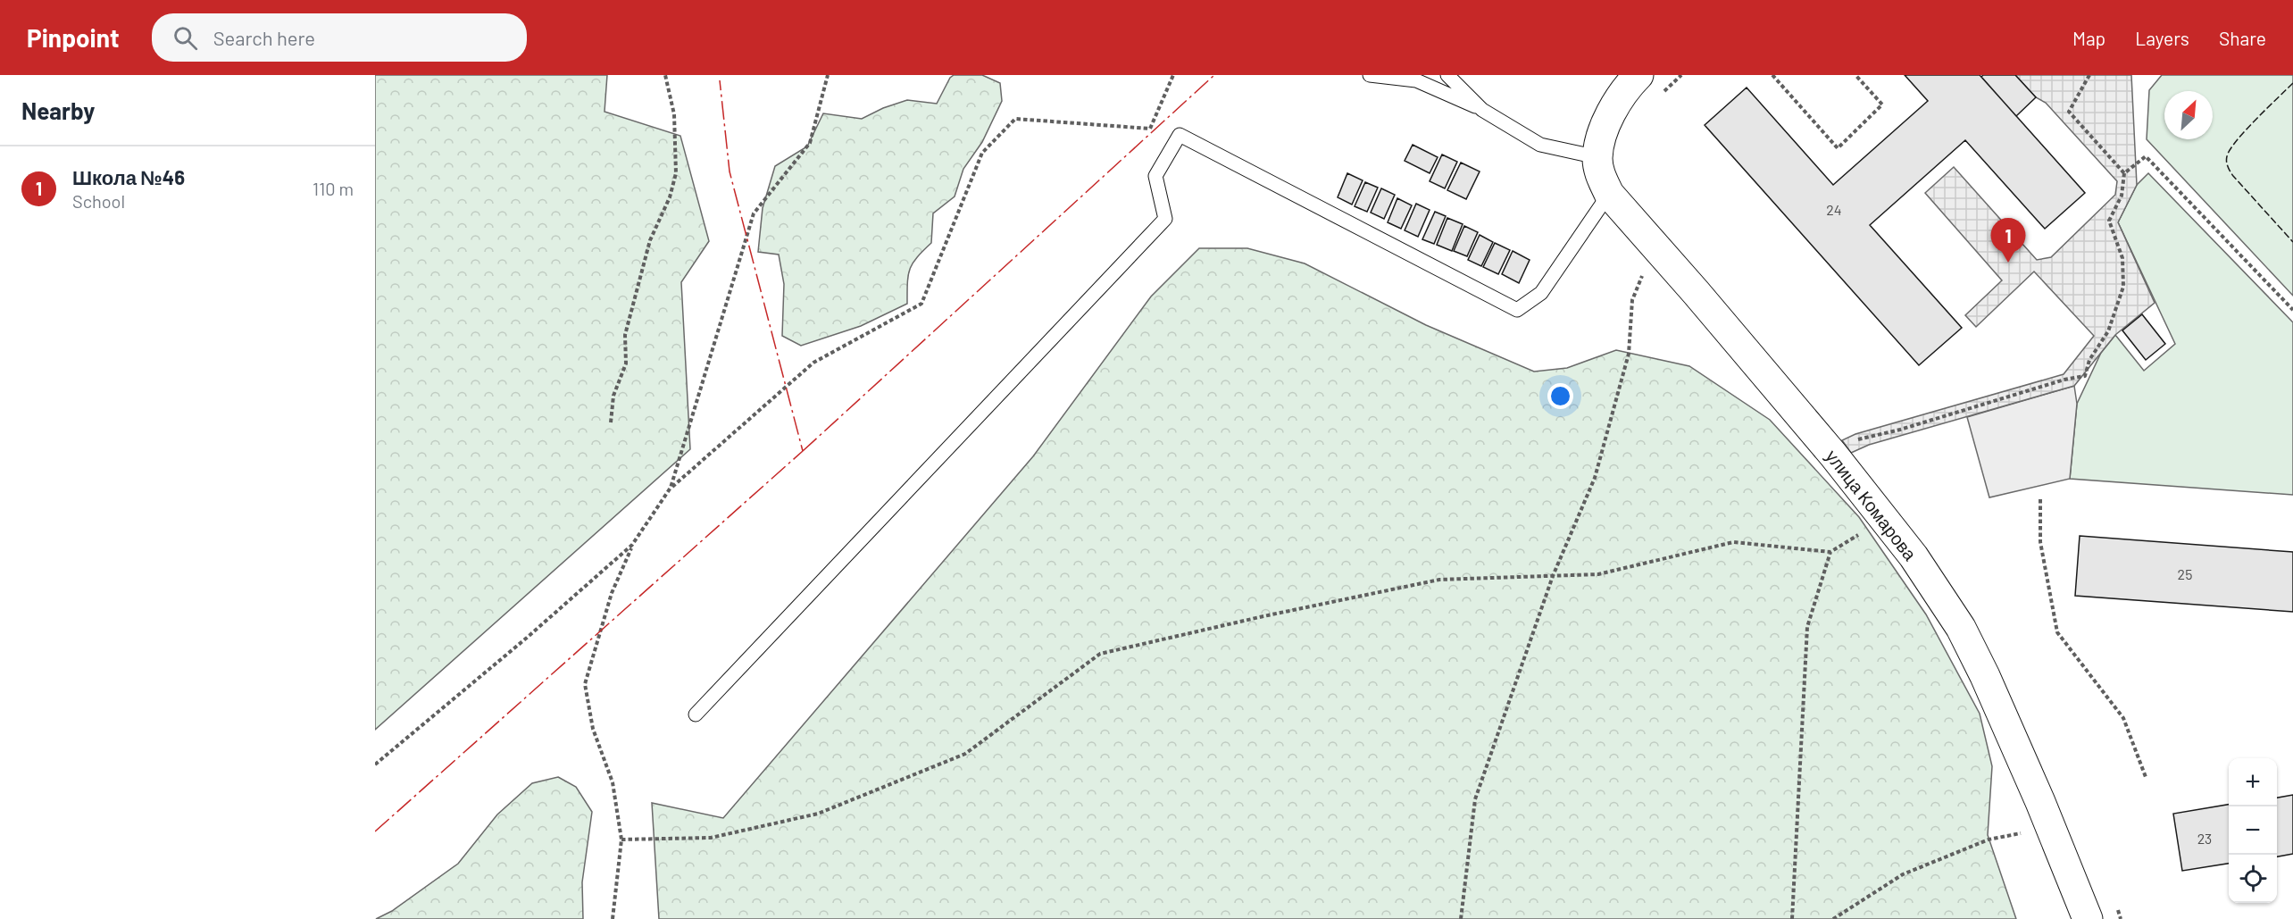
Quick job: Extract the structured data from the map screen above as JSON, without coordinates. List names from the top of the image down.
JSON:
{
  "streets": {
    "street": ["улица Комарова"]
  },
  "house_numbers": ["24", "25", "23"],
  "north": "top right",
  "page": {
    "header": "Pinpoint",
    "search": "Search here",
    "nav": ["Map", "Layers", "Share"],
    "heading": "Nearby",
    "list": [
      {
        "mark": "1",
        "name": "Школа №46",
        "note": "School",
        "value": "110 m"
      }
    ],
    "pins": "1",
    "map_buttons": ["+", "−"]
  }
}
